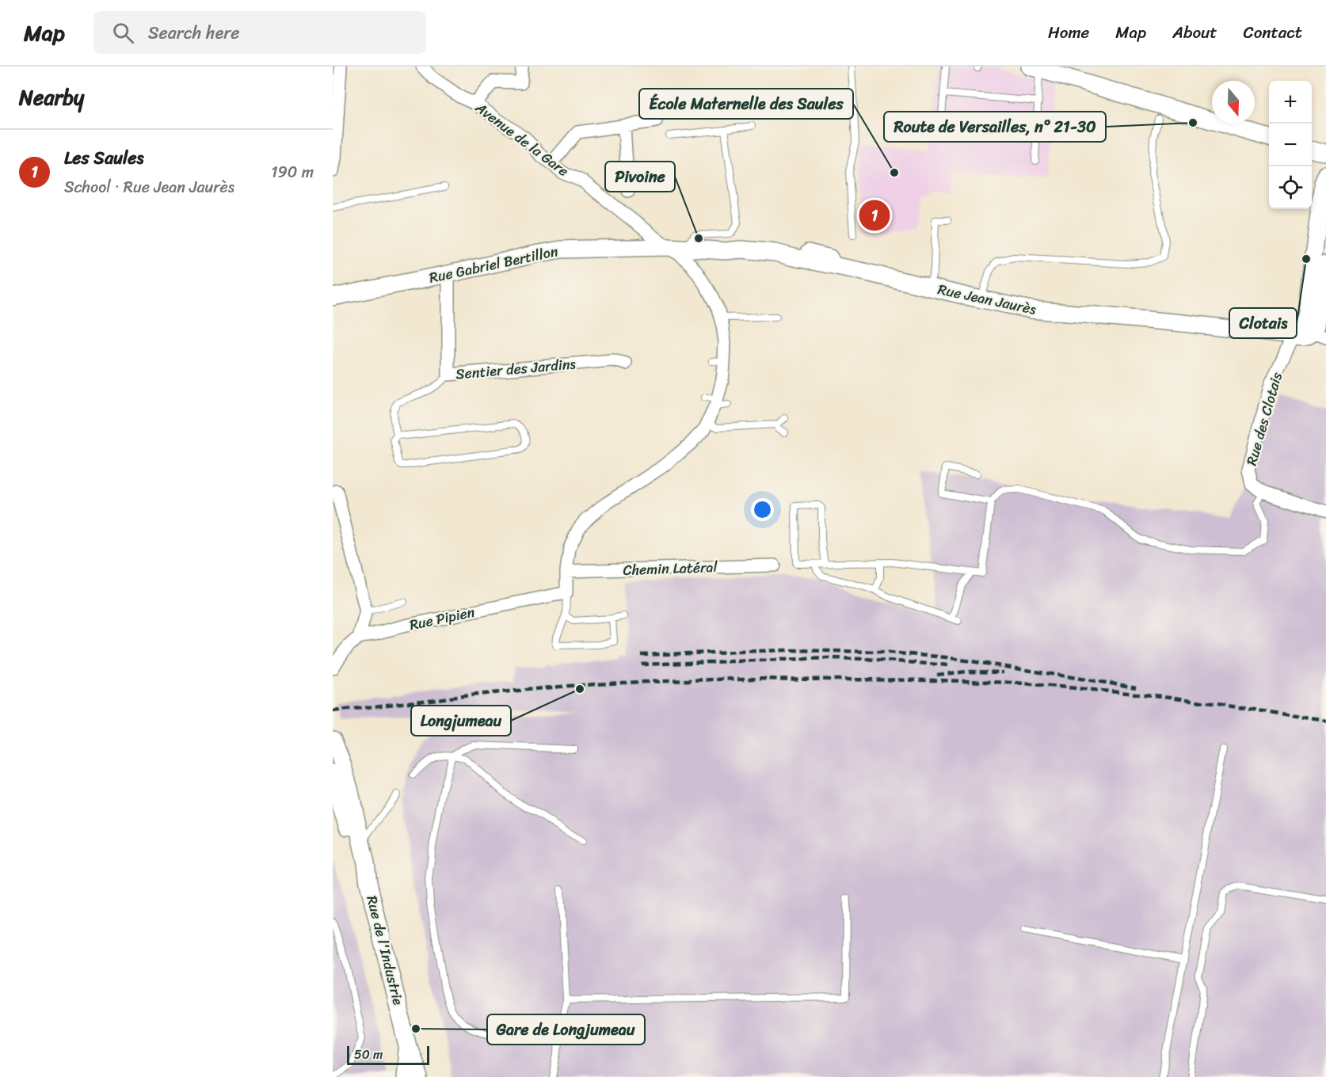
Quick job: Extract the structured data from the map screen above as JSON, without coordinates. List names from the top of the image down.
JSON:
{
  "streets": {
    "main road": ["Rue Gabriel Bertillon", "Rue Jean Jaurès", "Rue de l'Industrie"],
    "street": [
      "Avenue de la Gare",
      "Sentier des Jardins",
      "Rue des Clotais",
      "Chemin Latéral",
      "Rue Pipien"
    ]
  },
  "crossings": [
    ["Avenue de la Gare", "Rue Gabriel Bertillon"],
    ["Avenue de la Gare", "Rue Jean Jaurès"],
    ["Avenue de la Gare", "Chemin Latéral"],
    ["Avenue de la Gare", "Rue Pipien"],
    ["Rue Gabriel Bertillon", "Rue Jean Jaurès"],
    ["Rue Gabriel Bertillon", "Sentier des Jardins"],
    ["Rue Jean Jaurès", "Rue des Clotais"]
  ],
  "places": [
    "Route de Versailles, n° 21-30",
    "École Maternelle des Saules",
    "Pivoine",
    "Clotais",
    "Longjumeau",
    "Gare de Longjumeau"
  ],
  "scale_bar": "50 m",
  "north": "bottom",
  "page": {
    "header": "Map",
    "search": "Search here",
    "nav": [
      "Home",
      "Map",
      "About",
      "Contact"
    ],
    "heading": "Nearby",
    "map_buttons": ["+", "−"],
    "list": [
      {
        "mark": "1",
        "name": "Les Saules",
        "note": "School · Rue Jean Jaurès",
        "value": "190 m"
      }
    ],
    "pins": "1",
    "scale": "50 m"
  }
}
